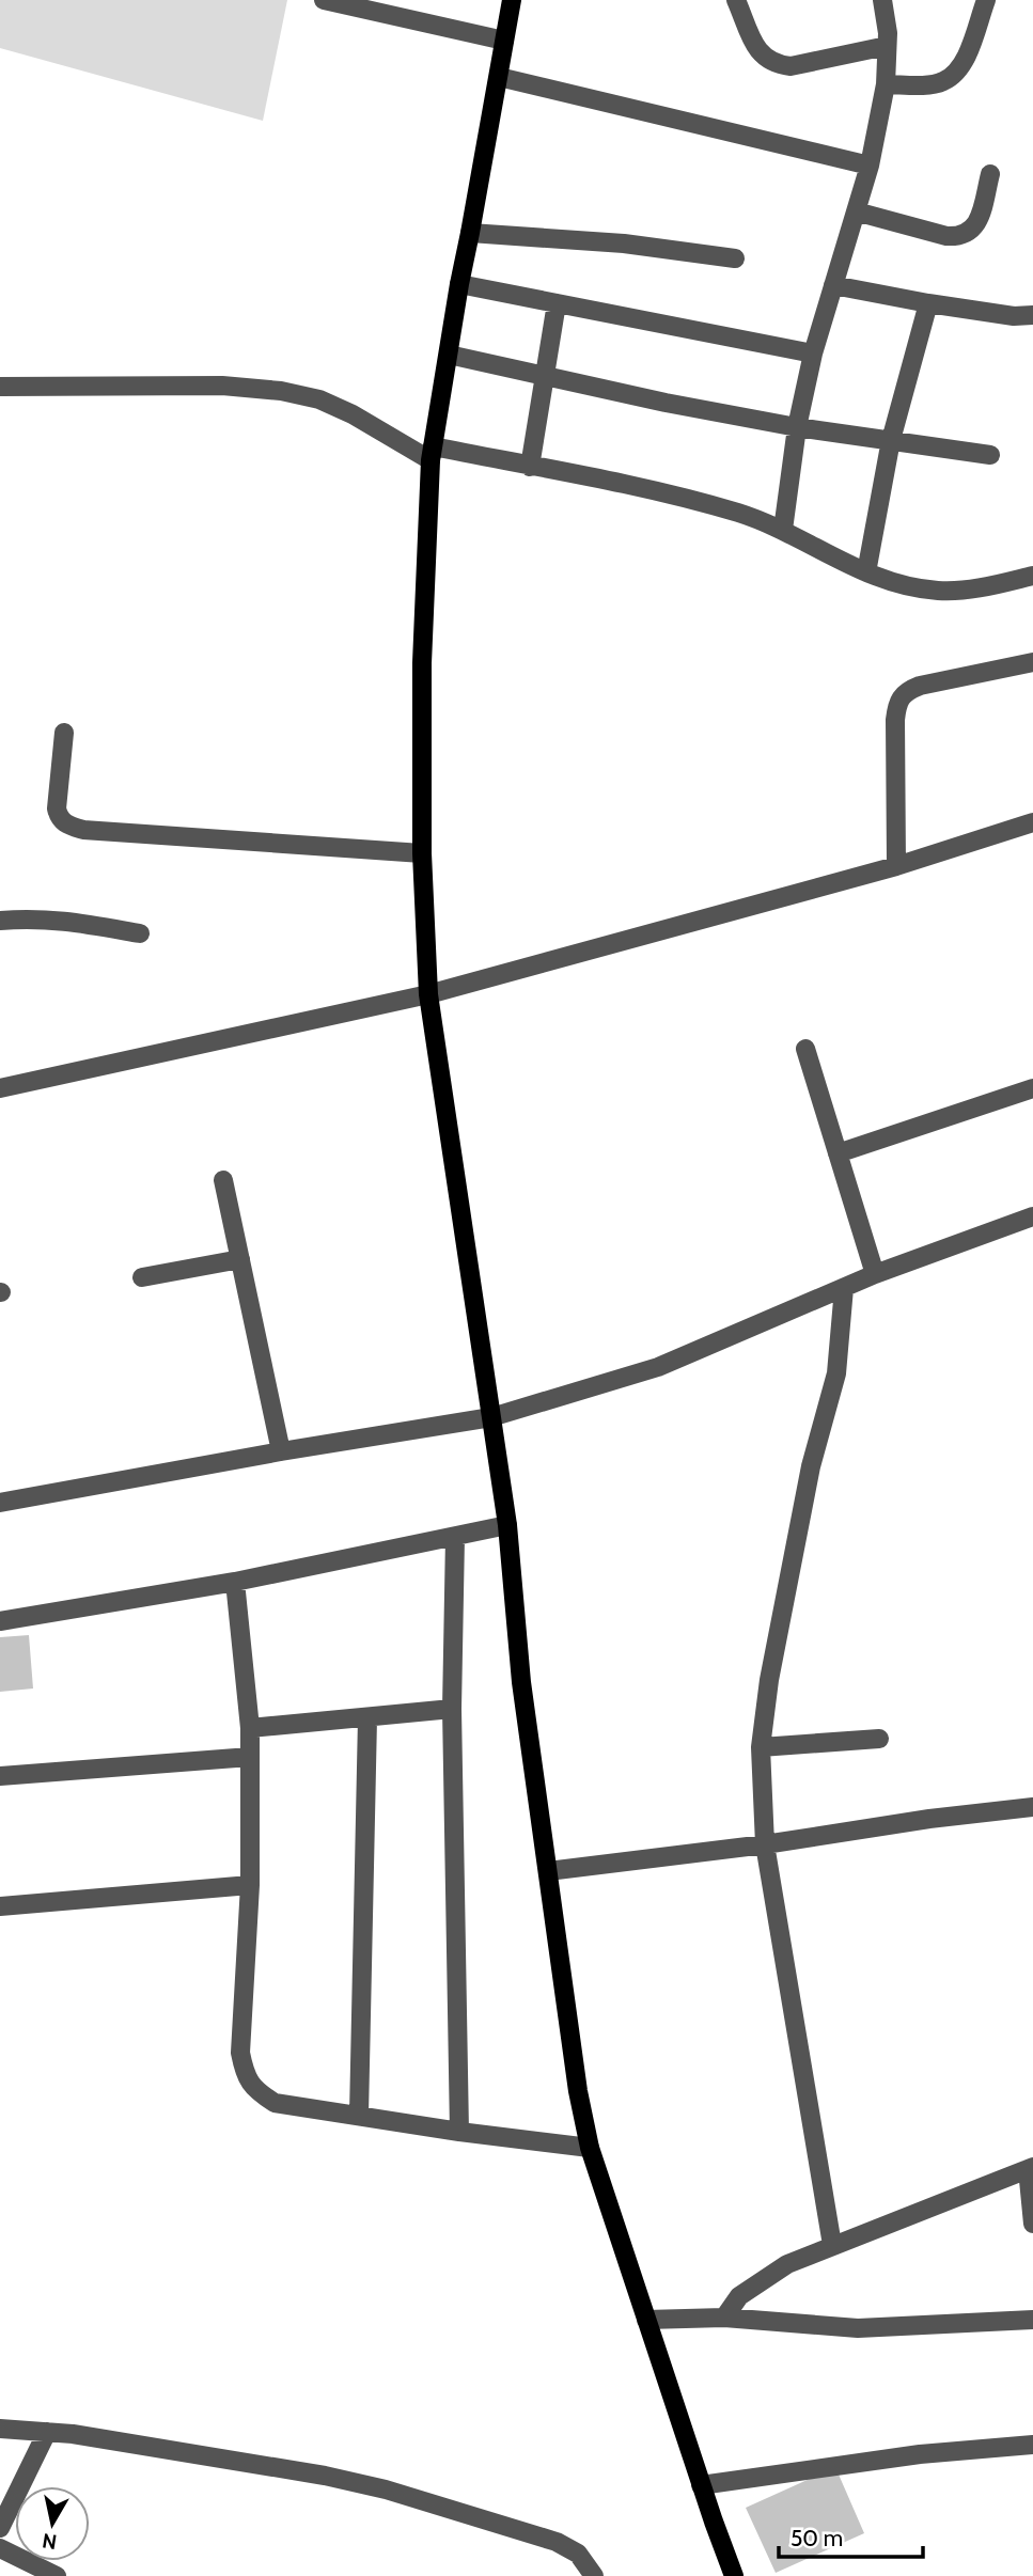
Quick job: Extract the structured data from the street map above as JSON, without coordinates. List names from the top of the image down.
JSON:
{
  "scale_bar": "50 m",
  "north": "bottom"
}
